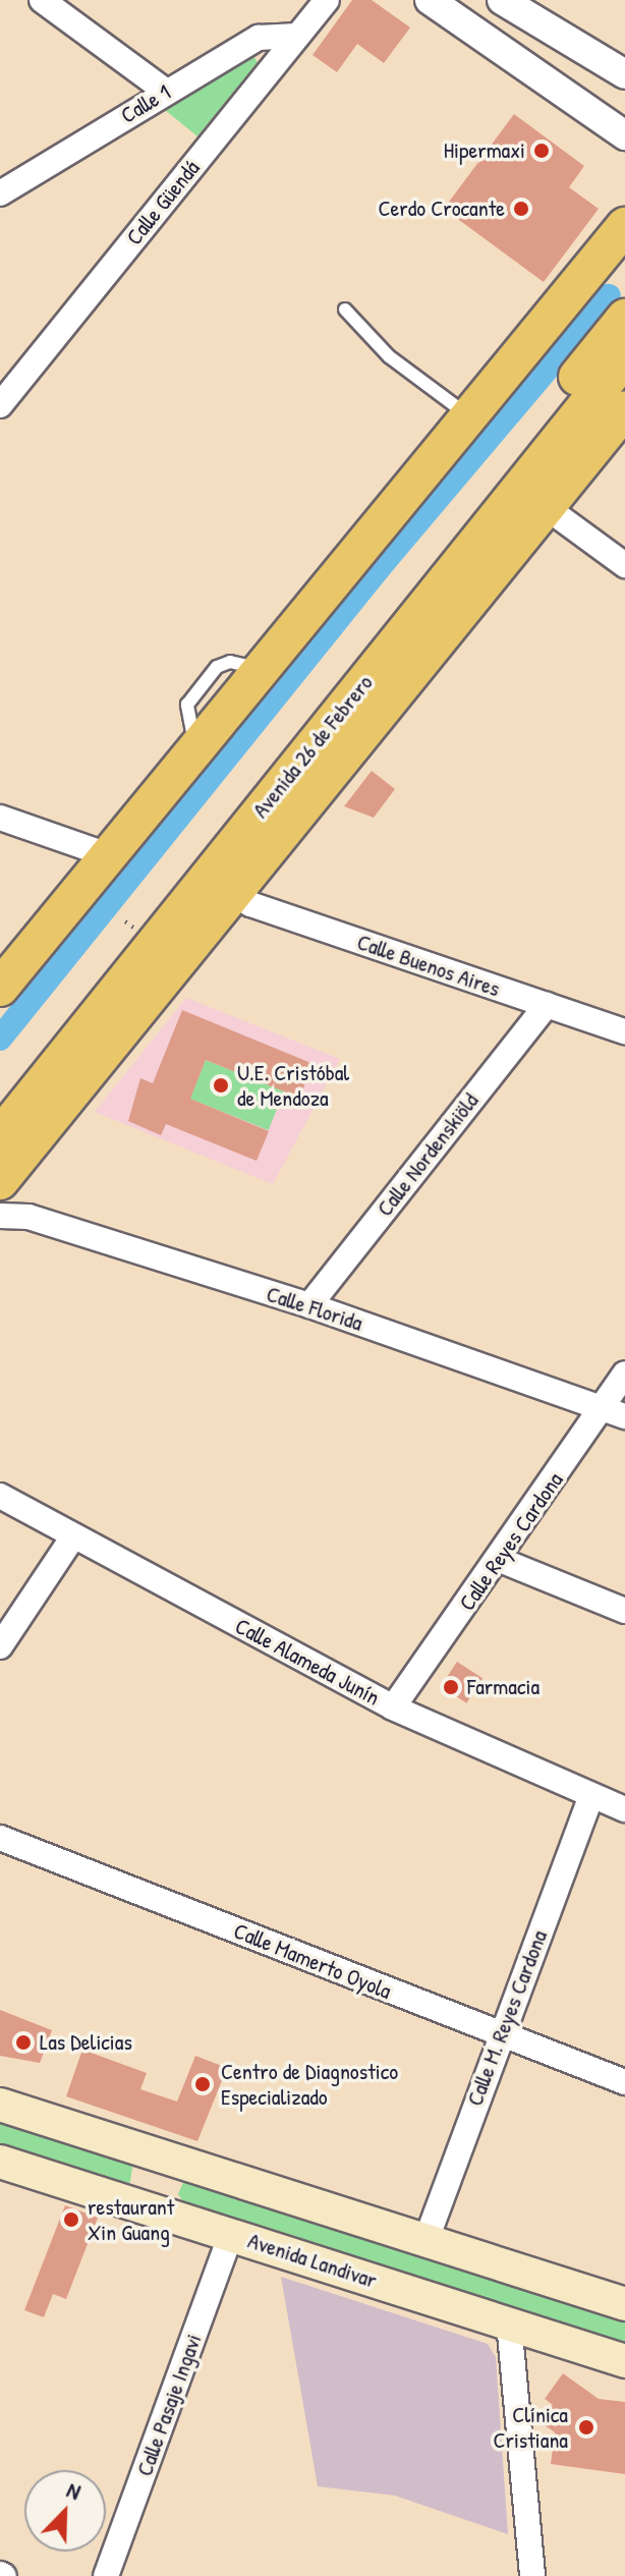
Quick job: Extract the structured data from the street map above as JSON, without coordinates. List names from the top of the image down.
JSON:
{
  "streets": {
    "main road": ["Avenida 26 de Febrero", "Avenida Landivar"],
    "street": [
      "Calle 1",
      "Calle Güendá",
      "Calle Buenos Aires",
      "Calle Nordenskiöld",
      "Calle Florida",
      "Calle Reyes Cardona",
      "Calle Alameda Junín",
      "Calle Mamerto Oyola",
      "Calle M. Reyes Cardona",
      "Calle Pasaje Ingavi"
    ]
  },
  "crossings": [
    ["Calle 1", "Calle Güendá"],
    ["Avenida 26 de Febrero", "Calle Buenos Aires"],
    ["Calle Buenos Aires", "Calle Nordenskiöld"],
    ["Calle Nordenskiöld", "Calle Florida"],
    ["Calle Florida", "Calle Reyes Cardona"],
    ["Calle Reyes Cardona", "Calle Alameda Junín"],
    ["Calle Alameda Junín", "Calle M. Reyes Cardona"],
    ["Calle Mamerto Oyola", "Calle M. Reyes Cardona"],
    ["Avenida Landivar", "Calle Pasaje Ingavi"]
  ],
  "places": [
    "Hipermaxi",
    "Cerdo Crocante",
    "U.E. Cristóbal de Mendoza",
    "Farmacia",
    "Las Delicias",
    "Centro de Diagnostico Especializado",
    "restaurant Xin Guang",
    "Clínica Cristiana"
  ],
  "north": "top right"
}
